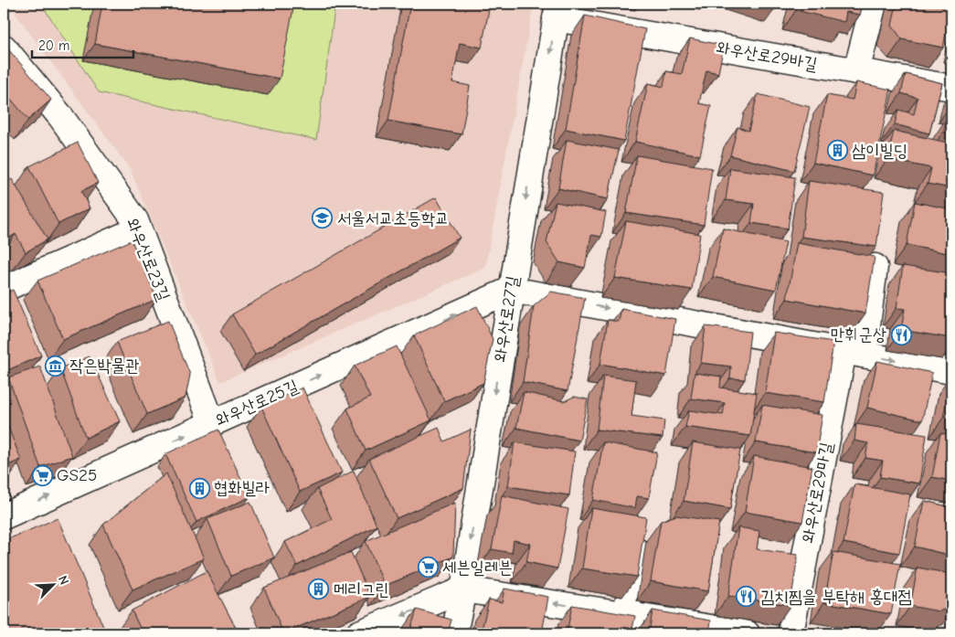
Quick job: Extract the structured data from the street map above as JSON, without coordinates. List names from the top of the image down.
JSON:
{
  "streets": {
    "street": [
      "와우산로29바길",
      "와우산로23길",
      "와우산로27길",
      "와우산로25길",
      "와우산로29마길"
    ]
  },
  "crossings": [
    ["와우산로29바길", "와우산로27길"],
    ["와우산로23길", "와우산로25길"],
    ["와우산로27길", "와우산로25길"]
  ],
  "one_way": ["와우산로27길", "와우산로25길"],
  "places": {
    "building": ["삼이빌딩", "협화빌라", "메리그린"],
    "school or university": ["서울서교초등학교"],
    "restaurant": ["만휘군상", "김치찜을 부탁해 홍대점"],
    "museum": ["작은박물관"],
    "supermarket": ["GS25", "세븐일레븐"]
  },
  "scale_bar": "20 m",
  "north": "top right"
}
